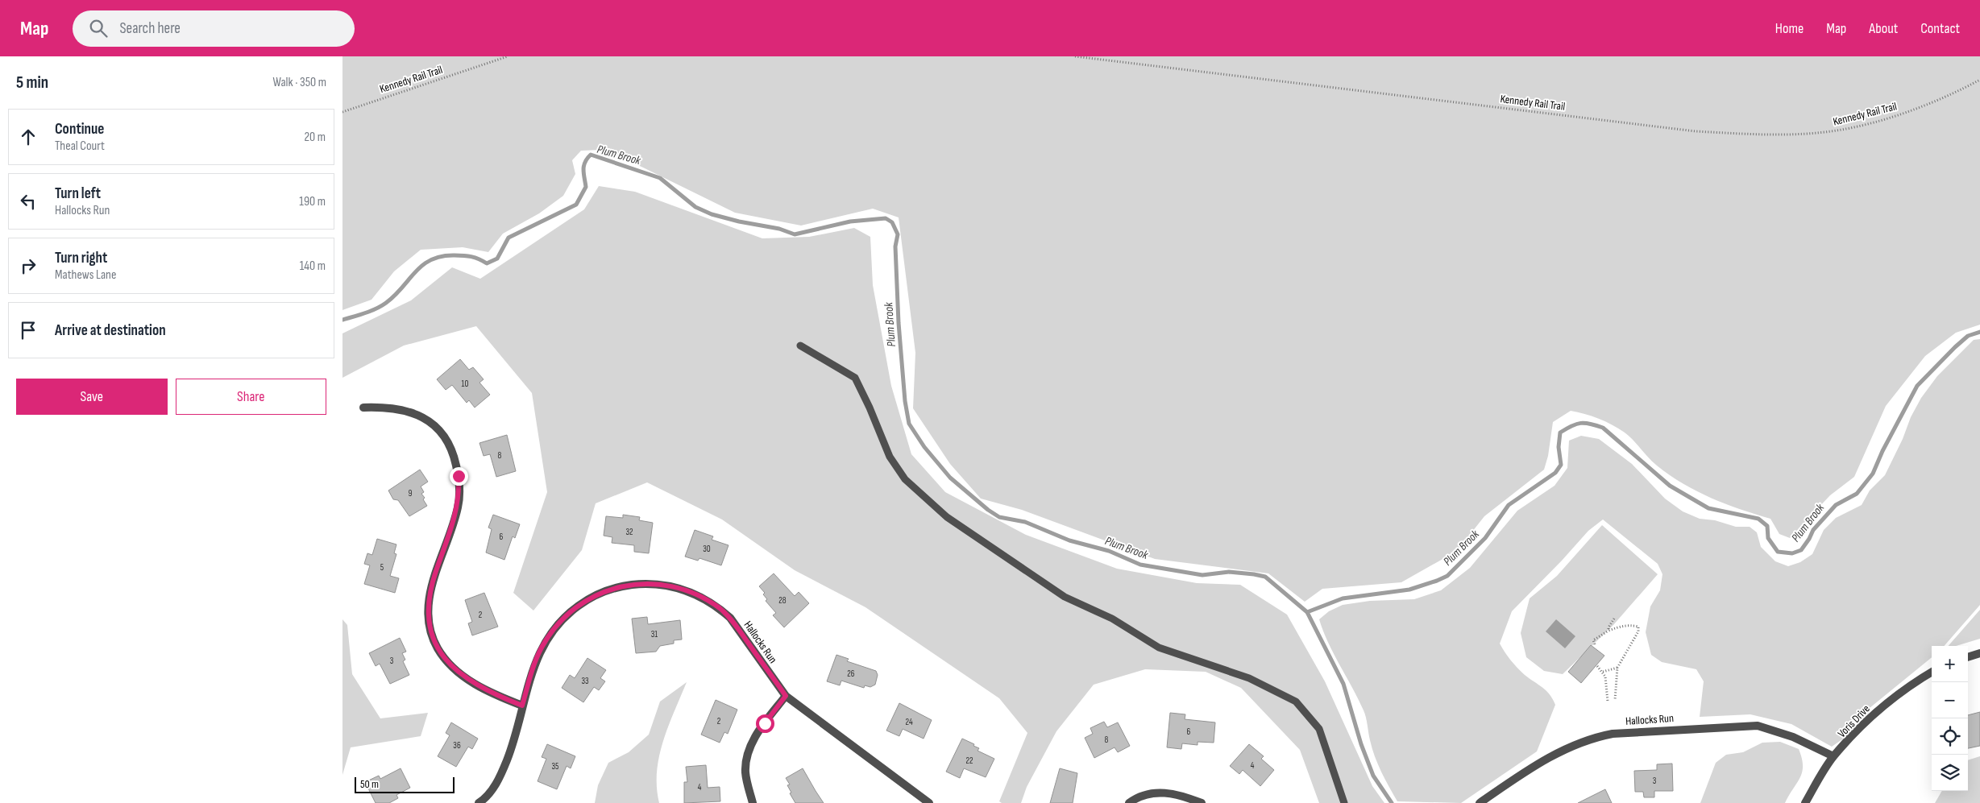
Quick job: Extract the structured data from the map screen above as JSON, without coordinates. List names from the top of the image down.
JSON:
{
  "streets": {
    "street": ["Hallocks Run", "Voris Drive"],
    "path": ["Kennedy Rail Trail"]
  },
  "crossings": [
    ["Hallocks Run", "Voris Drive"]
  ],
  "water": ["Plum Brook"],
  "house_numbers": [
    "10",
    "8",
    "9",
    "32",
    "6",
    "30",
    "5",
    "28",
    "2",
    "31",
    "3",
    "26",
    "33",
    "2",
    "24",
    "6",
    "8",
    "36",
    "22",
    "4",
    "35",
    "3",
    "4"
  ],
  "scale_bar": "50 m",
  "page": {
    "header": "Map",
    "search": "Search here",
    "nav": [
      "Home",
      "Map",
      "About",
      "Contact"
    ],
    "heading": ["5 min", "Walk · 350 m"],
    "list": [
      ["Continue", "Theal Court", "20 m"],
      ["Turn left", "Hallocks Run", "190 m"],
      ["Turn right", "Mathews Lane", "140 m"],
      "Arrive at destination"
    ],
    "buttons": ["Save", "Share"],
    "map_buttons": ["+", "−"],
    "scale": "50 m"
  }
}
